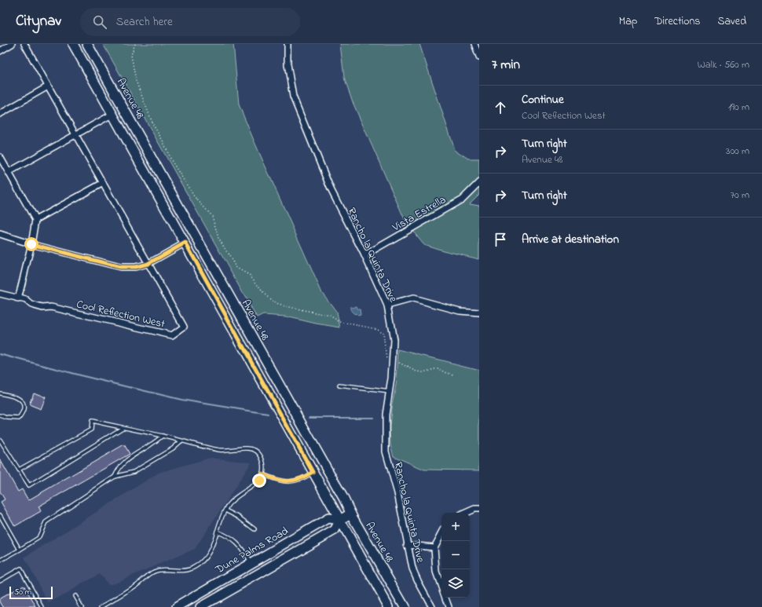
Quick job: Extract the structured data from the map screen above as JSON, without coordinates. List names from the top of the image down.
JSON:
{
  "streets": {
    "main road": ["Avenue 48", "Dune Palms Road"],
    "street": ["Vista Estrella", "Rancho la Quinta Drive", "Cool Reflection West"]
  },
  "crossings": [
    ["Vista Estrella", "Rancho la Quinta Drive"]
  ],
  "scale_bar": "50 m",
  "page": {
    "header": "Citynav",
    "search": "Search here",
    "nav": ["Map", "Directions", "Saved"],
    "heading": ["7 min", "Walk · 560 m"],
    "list": [
      ["Continue", "Cool Reflection West", "190 m"],
      ["Turn right", "Avenue 48", "300 m"],
      ["Turn right", "70 m"],
      "Arrive at destination"
    ],
    "map_buttons": ["+", "−"],
    "scale": "50 m"
  }
}
